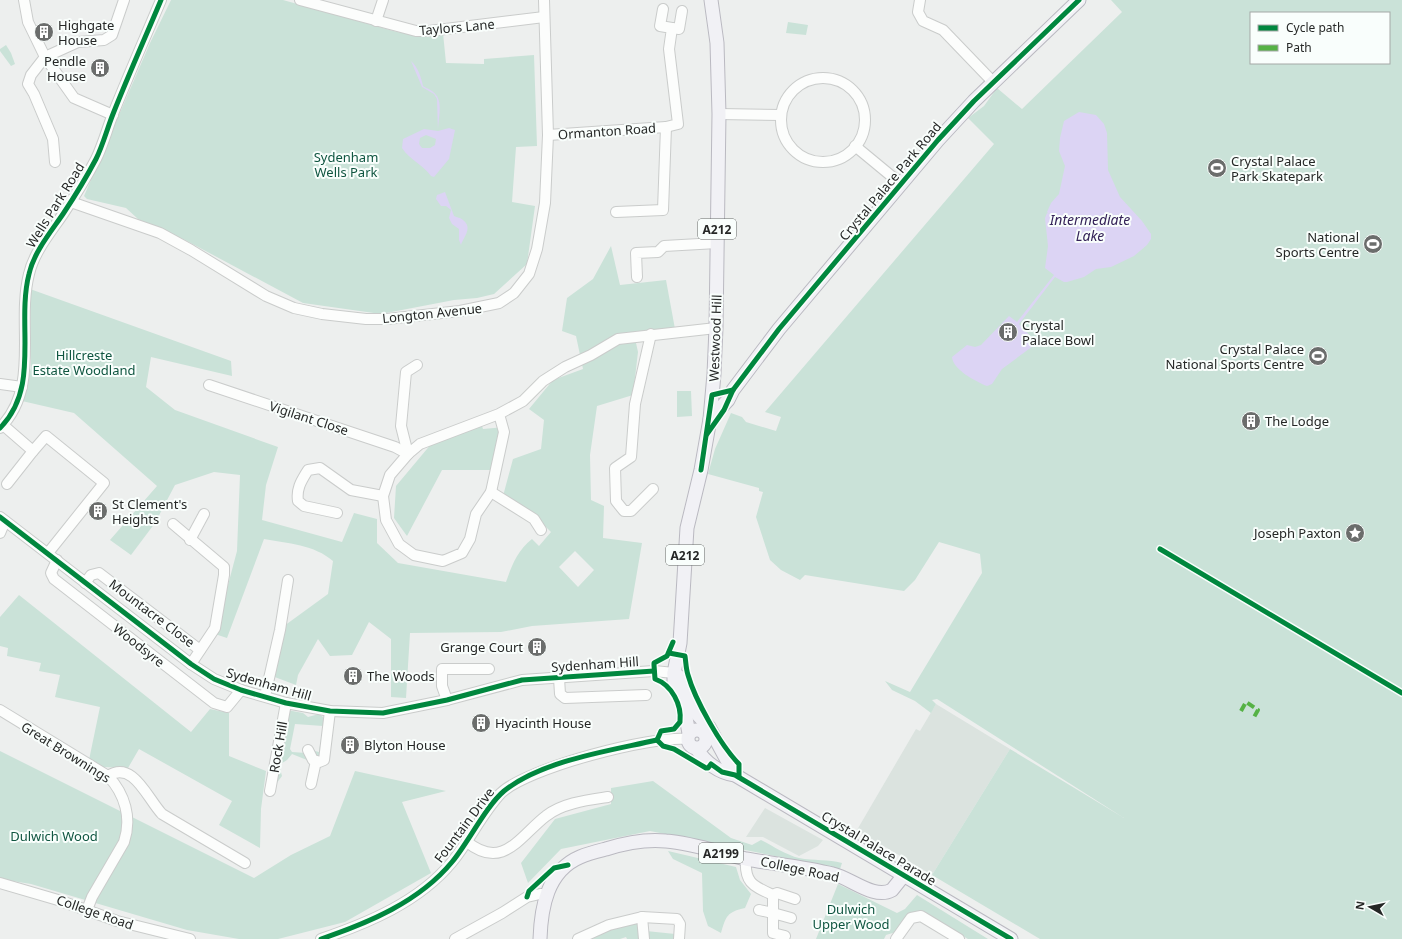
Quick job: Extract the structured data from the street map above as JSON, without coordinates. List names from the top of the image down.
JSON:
{
  "streets": {
    "main road": [
      "Crystal Palace Park Road",
      "A212",
      "Westwood Hill",
      "Crystal Palace Parade",
      "A2199",
      "College Road"
    ],
    "street": [
      "Taylors Lane",
      "Ormanton Road",
      "Wells Park Road",
      "Longton Avenue",
      "Vigilant Close",
      "Mountacre Close",
      "Woodsyre",
      "Sydenham Hill",
      "Rock Hill",
      "Great Brownings",
      "Fountain Drive"
    ]
  },
  "crossings": [
    ["Taylors Lane", "Longton Avenue"],
    ["Ormanton Road", "Longton Avenue"],
    ["Crystal Palace Park Road", "Westwood Hill"],
    ["Wells Park Road", "Longton Avenue"],
    ["A212", "Westwood Hill"],
    ["A212", "Sydenham Hill"],
    ["A212", "Fountain Drive"],
    ["A212", "Crystal Palace Parade"],
    ["Westwood Hill", "Sydenham Hill"],
    ["Westwood Hill", "Fountain Drive"],
    ["Westwood Hill", "Crystal Palace Parade"],
    ["Mountacre Close", "Sydenham Hill"],
    ["Woodsyre", "Sydenham Hill"],
    ["Sydenham Hill", "Rock Hill"],
    ["Great Brownings", "College Road"],
    ["Fountain Drive", "Crystal Palace Parade"],
    ["Crystal Palace Parade", "College Road"],
    ["A2199", "College Road"]
  ],
  "water": ["Intermediate Lake"],
  "parks": [
    "Sydenham Wells Park",
    "Hillcreste Estate Woodland",
    "Dulwich Wood",
    "Dulwich Upper Wood"
  ],
  "places": {
    "building": [
      "Highgate House",
      "Pendle House",
      "Crystal Palace Bowl",
      "The Lodge",
      "St Clement's Heights",
      "Grange Court",
      "The Woods",
      "Hyacinth House",
      "Blyton House"
    ],
    "sports": ["Crystal Palace Park Skatepark", "National Sports Centre", "Crystal Palace National Sports Centre"],
    "place": ["Joseph Paxton"]
  },
  "legend": ["Cycle path", "Path"],
  "north": "left"
}
